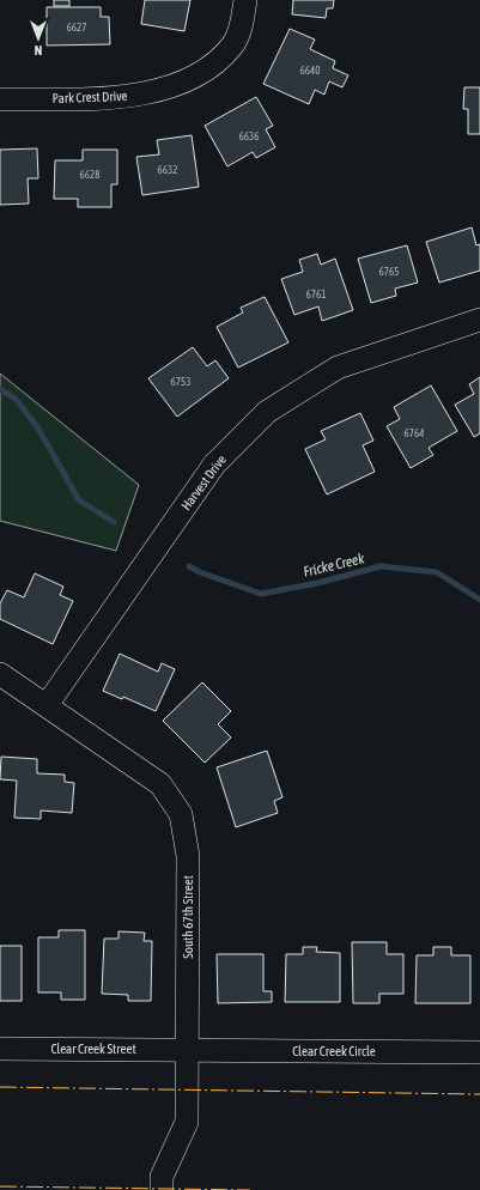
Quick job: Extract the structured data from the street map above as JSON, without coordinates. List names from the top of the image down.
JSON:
{
  "streets": {
    "street": [
      "Park Crest Drive",
      "Harvest Drive",
      "South 67th Street",
      "Clear Creek Street",
      "Clear Creek Circle"
    ]
  },
  "crossings": [
    ["Harvest Drive", "South 67th Street"],
    ["South 67th Street", "Clear Creek Street"],
    ["South 67th Street", "Clear Creek Circle"],
    ["Clear Creek Street", "Clear Creek Circle"]
  ],
  "water": ["Fricke Creek"],
  "house_numbers": [
    "6627",
    "6640",
    "6636",
    "6632",
    "6628",
    "6765",
    "6761",
    "6753",
    "6764"
  ],
  "north": "bottom"
}
